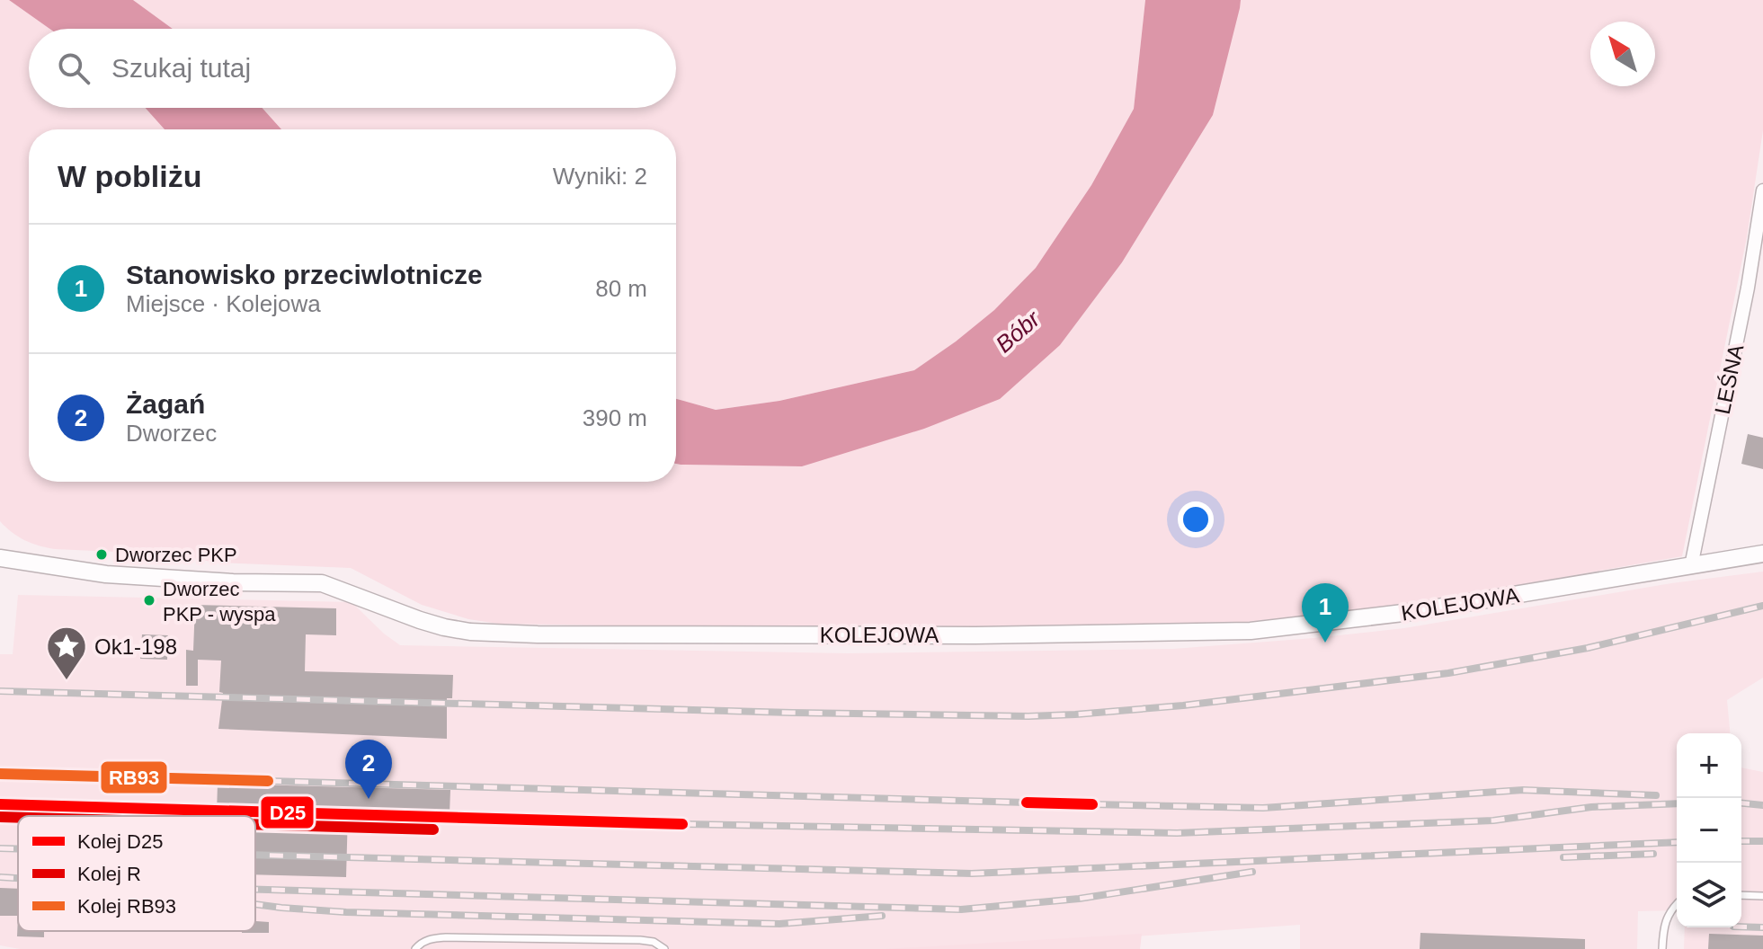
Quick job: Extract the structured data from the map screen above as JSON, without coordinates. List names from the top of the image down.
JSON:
{
  "streets": {
    "street": ["LEŚNA", "KOLEJOWA"]
  },
  "crossings": [
    ["LEŚNA", "KOLEJOWA"]
  ],
  "water": ["Bóbr"],
  "places": {
    "other": ["Dworzec PKP", "Dworzec PKP - wyspa"],
    "place": ["Ok1-198"]
  },
  "lines": ["rail line RB93", "rail line D25", "rail line R"],
  "legend": ["Kolej D25", "Kolej R", "Kolej RB93"],
  "north": "top left",
  "page": {
    "search": "Szukaj tutaj",
    "heading": ["W pobliżu", "Wyniki: 2"],
    "list": [
      {
        "mark": "1",
        "name": "Stanowisko przeciwlotnicze",
        "note": "Miejsce · Kolejowa",
        "value": "80 m"
      },
      {
        "mark": "2",
        "name": "Żagań",
        "note": "Dworzec",
        "value": "390 m"
      }
    ],
    "pins": ["1", "2"],
    "map_buttons": ["+", "−"]
  }
}
